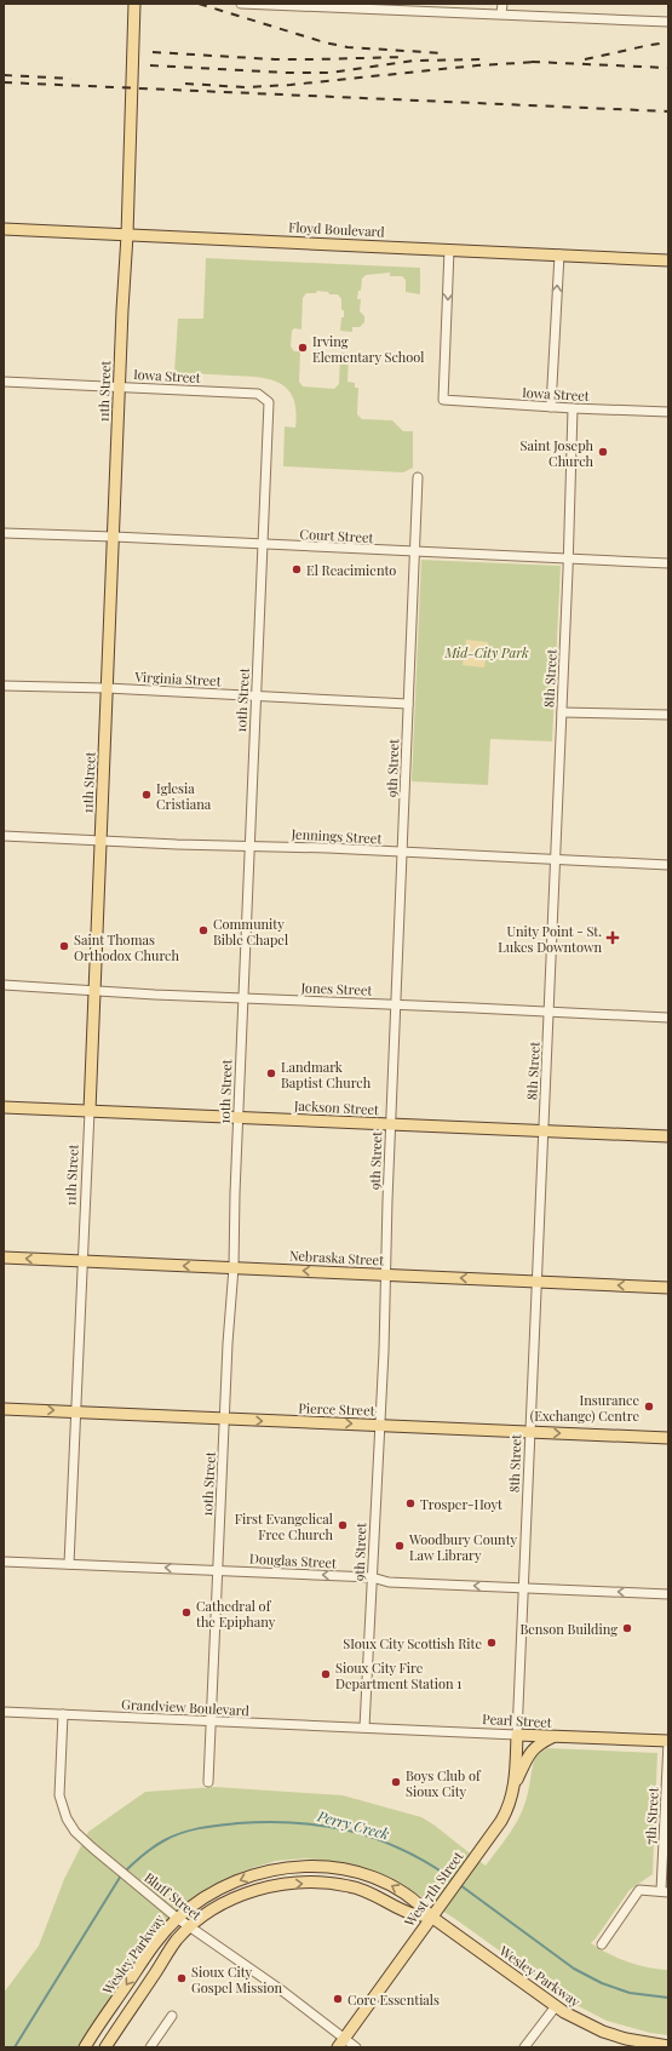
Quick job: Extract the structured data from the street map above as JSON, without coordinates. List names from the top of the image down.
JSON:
{
  "streets": {
    "main road": [
      "Floyd Boulevard",
      "11th Street",
      "Jackson Street",
      "Nebraska Street",
      "Pierce Street",
      "Pearl Street",
      "West 7th Street",
      "Wesley Parkway"
    ],
    "street": [
      "Iowa Street",
      "Court Street",
      "Virginia Street",
      "8th Street",
      "10th Street",
      "9th Street",
      "Jennings Street",
      "Jones Street",
      "Douglas Street",
      "Grandview Boulevard",
      "7th Street",
      "Bluff Street"
    ]
  },
  "crossings": [
    ["Floyd Boulevard", "Iowa Street"],
    ["Floyd Boulevard", "11th Street"],
    ["Iowa Street", "11th Street"],
    ["Iowa Street", "8th Street"],
    ["Iowa Street", "10th Street"],
    ["11th Street", "Court Street"],
    ["11th Street", "Virginia Street"],
    ["11th Street", "Jennings Street"],
    ["11th Street", "Jones Street"],
    ["11th Street", "Jackson Street"],
    ["11th Street", "Nebraska Street"],
    ["11th Street", "Pierce Street"],
    ["11th Street", "Douglas Street"],
    ["Court Street", "8th Street"],
    ["Court Street", "10th Street"],
    ["Court Street", "9th Street"],
    ["Virginia Street", "10th Street"],
    ["Virginia Street", "9th Street"],
    ["8th Street", "Jennings Street"],
    ["8th Street", "Jones Street"],
    ["8th Street", "Jackson Street"],
    ["8th Street", "Nebraska Street"],
    ["8th Street", "Pierce Street"],
    ["8th Street", "Douglas Street"],
    ["8th Street", "Pearl Street"],
    ["8th Street", "West 7th Street"],
    ["10th Street", "Jennings Street"],
    ["10th Street", "Jones Street"],
    ["10th Street", "Jackson Street"],
    ["10th Street", "Nebraska Street"],
    ["10th Street", "Pierce Street"],
    ["10th Street", "Douglas Street"],
    ["10th Street", "Grandview Boulevard"],
    ["9th Street", "Jennings Street"],
    ["9th Street", "Jones Street"],
    ["9th Street", "Jackson Street"],
    ["9th Street", "Nebraska Street"],
    ["9th Street", "Pierce Street"],
    ["9th Street", "Douglas Street"],
    ["9th Street", "Grandview Boulevard"],
    ["9th Street", "Pearl Street"],
    ["Grandview Boulevard", "Pearl Street"],
    ["Grandview Boulevard", "Bluff Street"],
    ["Pearl Street", "7th Street"],
    ["Pearl Street", "West 7th Street"],
    ["West 7th Street", "Bluff Street"],
    ["West 7th Street", "Wesley Parkway"],
    ["Bluff Street", "Wesley Parkway"]
  ],
  "one_way": ["Nebraska Street", "Pierce Street", "Douglas Street"],
  "water": ["Perry Creek"],
  "parks": ["Mid-City Park"],
  "places": {
    "other": [
      "Irving Elementary School",
      "Saint Joseph Church",
      "El Reacimiento",
      "Iglesia Cristiana",
      "Community Bible Chapel",
      "Saint Thomas Orthodox Church",
      "Landmark Baptist Church",
      "Insurance (Exchange) Centre",
      "Trosper-Hoyt",
      "First Evangelical Free Church",
      "Woodbury County Law Library",
      "Cathedral of the Epiphany",
      "Benson Building",
      "SIoux City Scottish Rite",
      "Sioux City Fire Department Station 1",
      "Boys Club of Sioux City",
      "Sioux City Gospel Mission",
      "Core Essentials"
    ],
    "health": ["Unity Point - St. Lukes Downtown"]
  }
}
